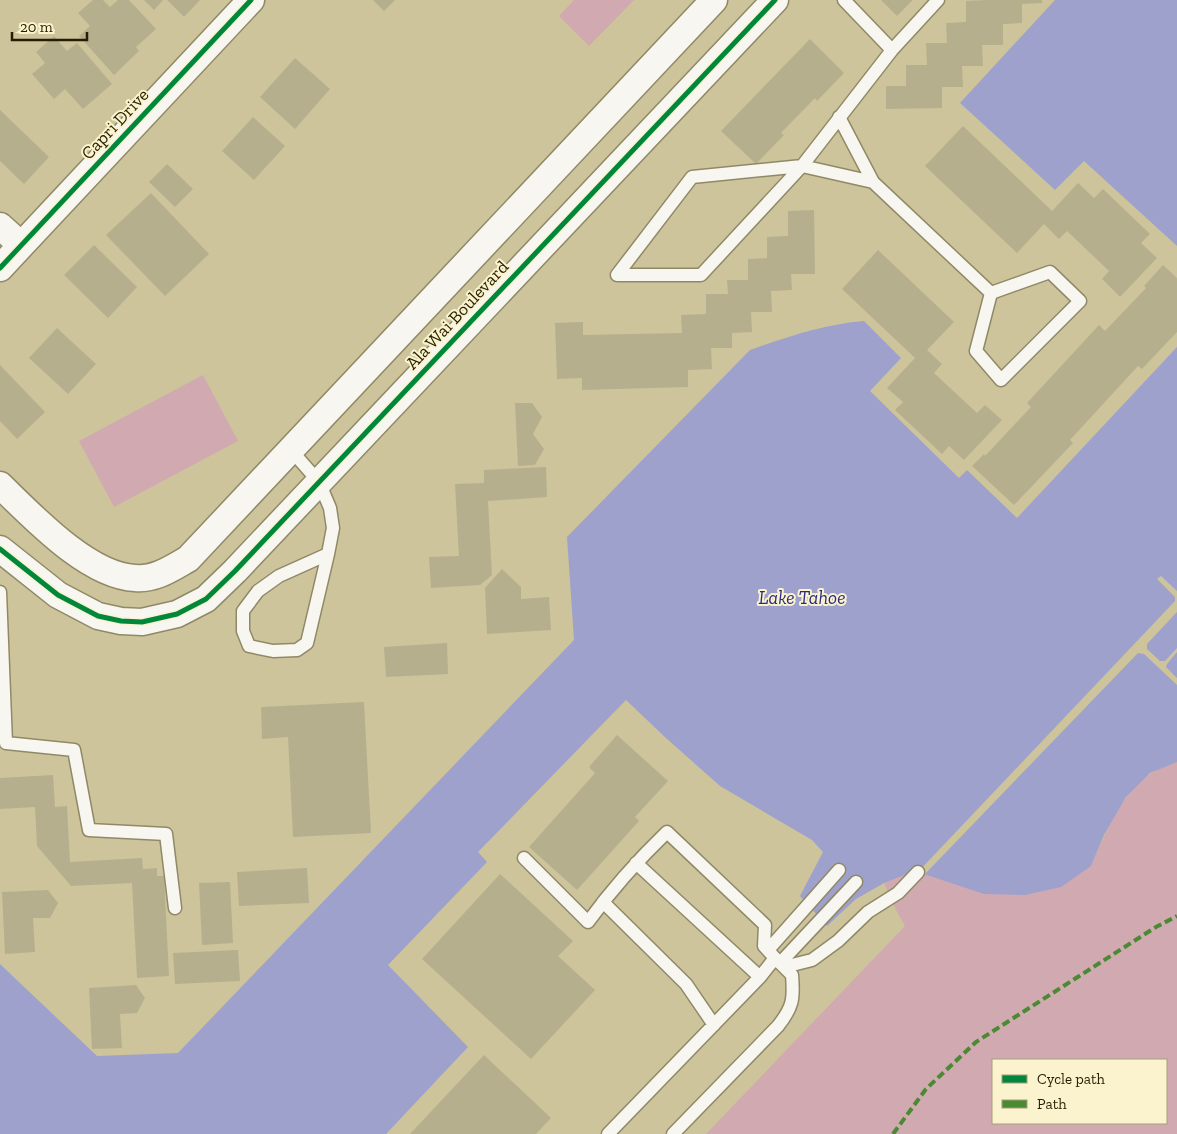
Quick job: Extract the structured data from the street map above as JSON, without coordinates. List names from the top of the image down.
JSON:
{
  "streets": {
    "street": ["Capri Drive", "Ala Wai Boulevard"]
  },
  "water": ["Lake Tahoe"],
  "legend": ["Cycle path", "Path"],
  "scale_bar": "20 m"
}
